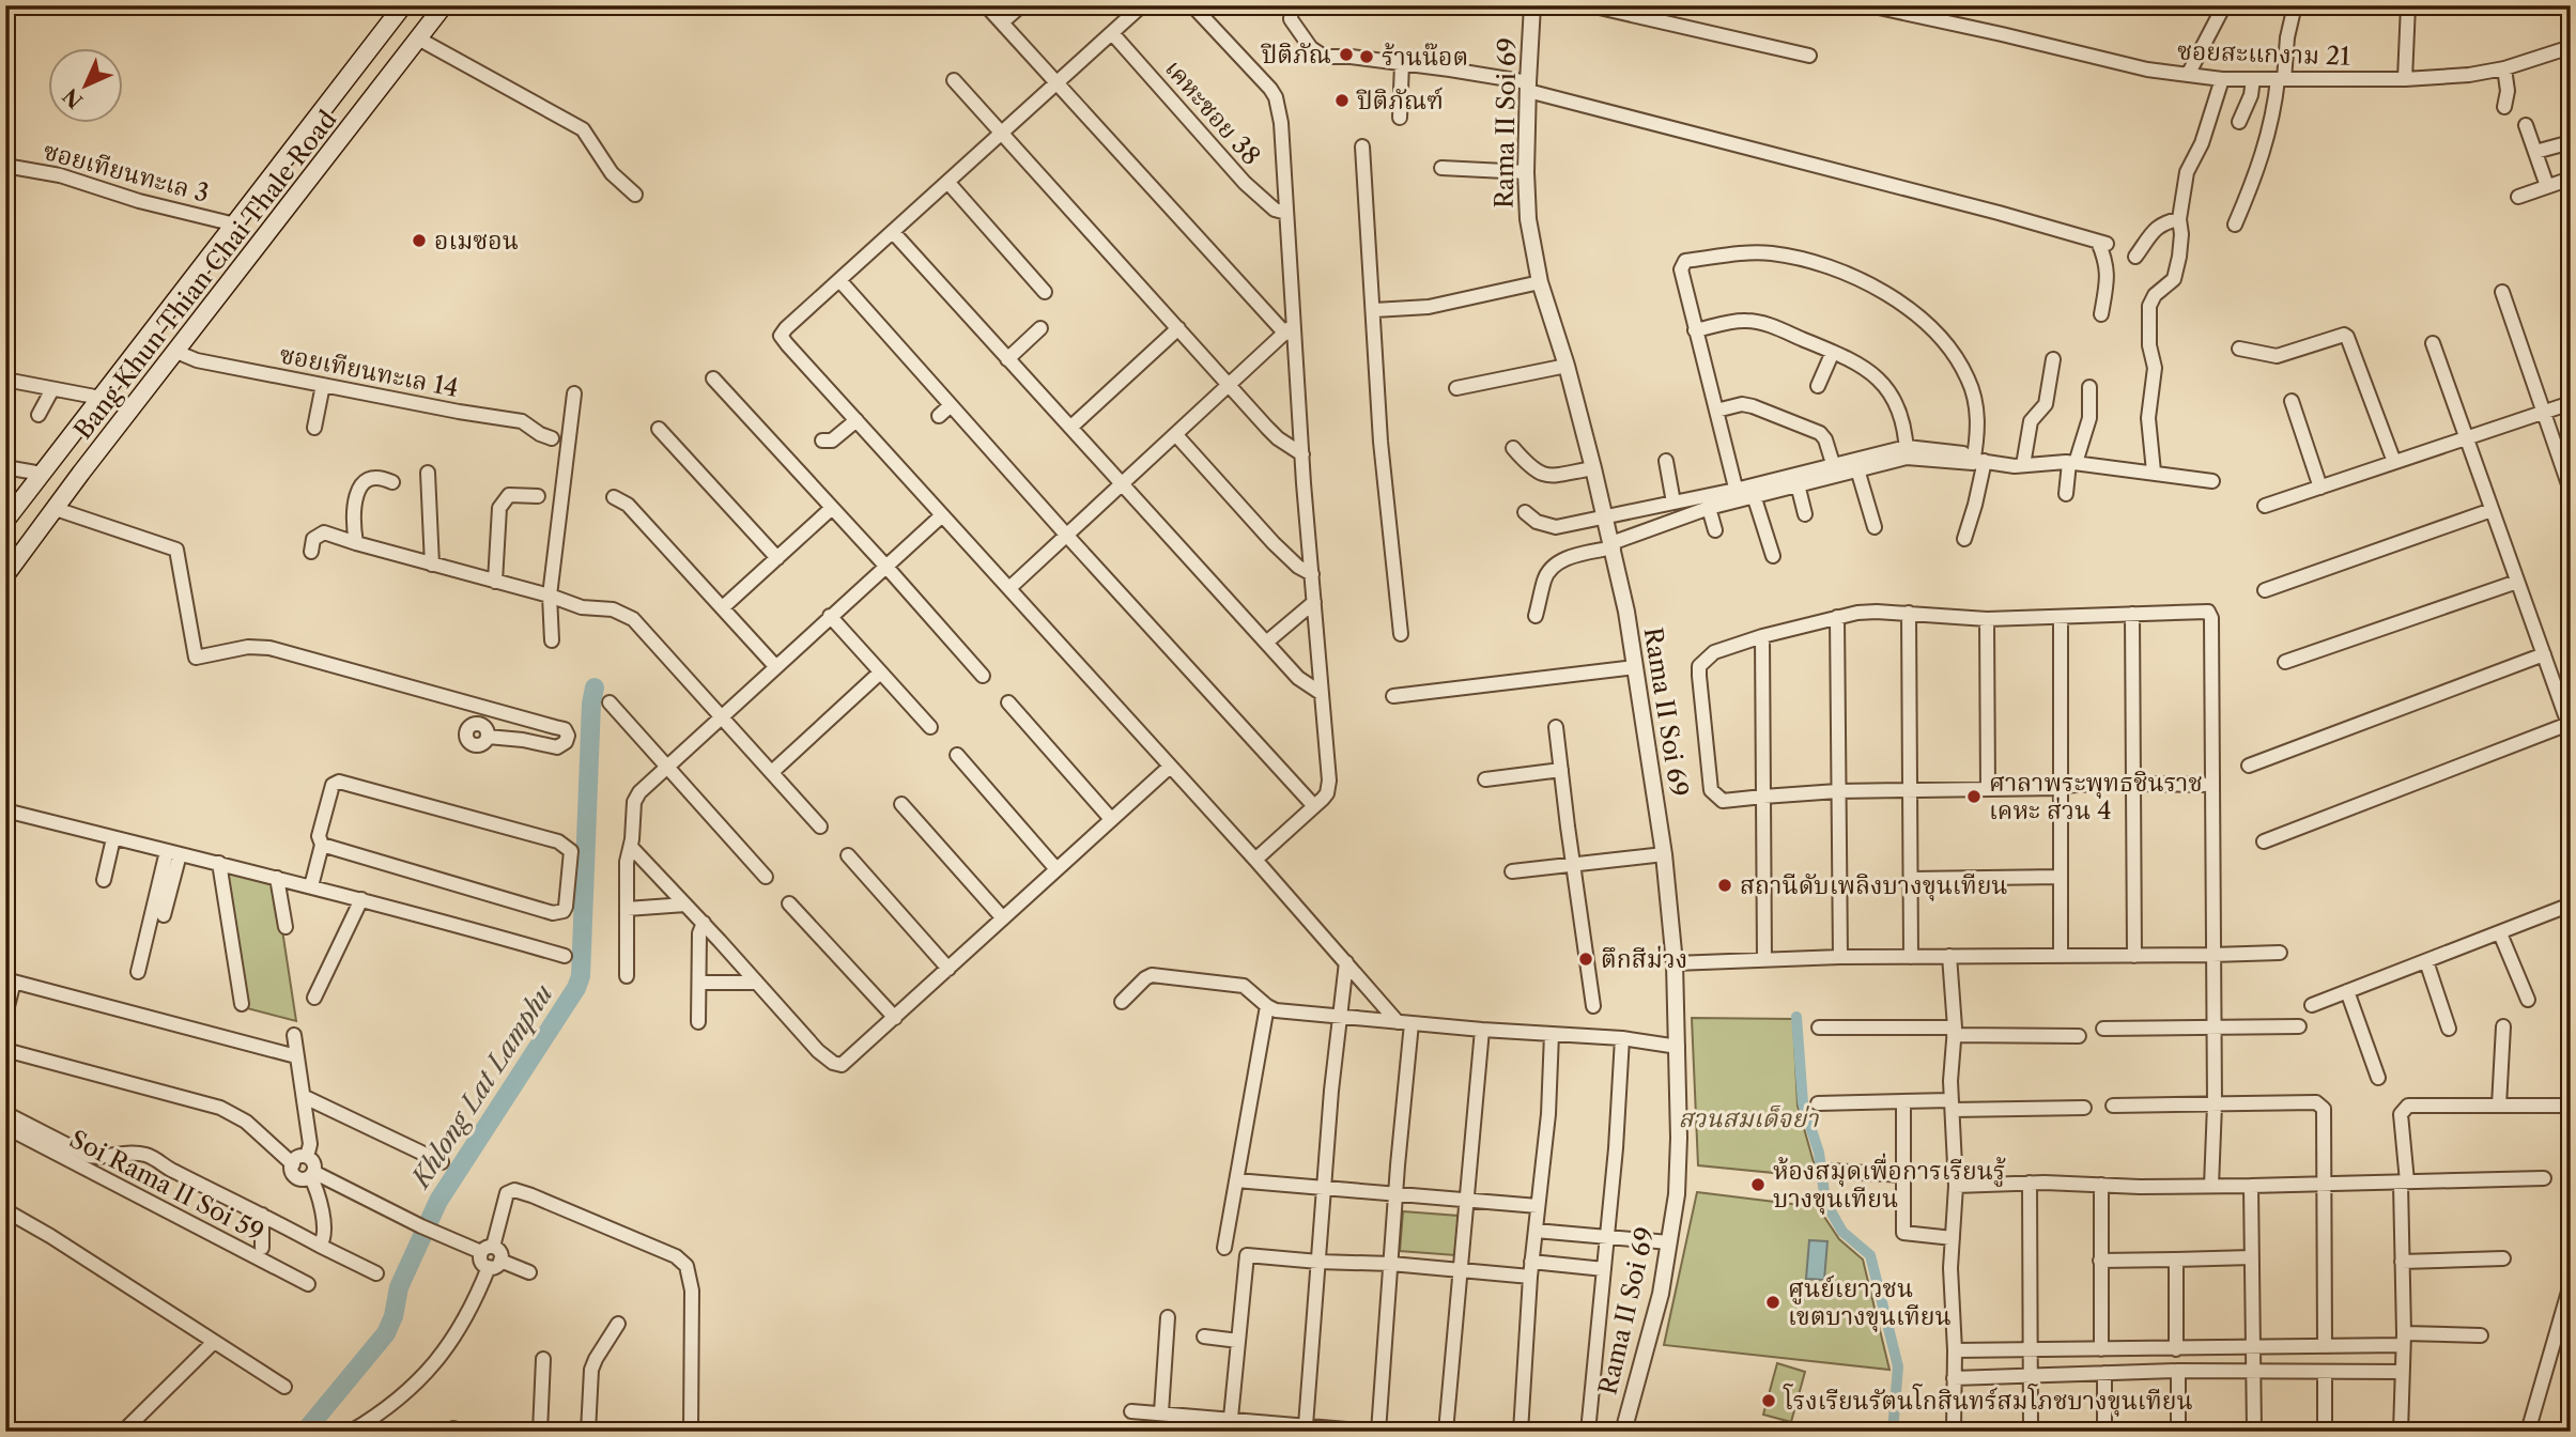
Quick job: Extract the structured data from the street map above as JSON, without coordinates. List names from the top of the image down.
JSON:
{
  "streets": {
    "main road": ["Bang Khun Thian Chai Thale Road"],
    "street": [
      "ซอยสะแกงาม 21",
      "เคหะซอย 38",
      "Rama II Soi 69",
      "ซอยเทียนทะเล 3",
      "ซอยเทียนทะเล 14",
      "Soi Rama II Soi 59"
    ]
  },
  "crossings": [
    ["ซอยเทียนทะเล 3", "Bang Khun Thian Chai Thale Road"],
    ["Bang Khun Thian Chai Thale Road", "ซอยเทียนทะเล 14"]
  ],
  "water": ["Khlong Lat Lamphu"],
  "parks": ["สวนสมเด็จย่า"],
  "places": [
    "ปิติภัณ",
    "ร้านน๊อต",
    "ปิติภัณฑ์",
    "อเมซอน",
    "ศาลาพระพุทธชินราช เคหะ ส่วน 4",
    "สถานีดับเพลิงบางขุนเทียน",
    "ตึกสีม่วง",
    "ห้องสมุดเพื่อการเรียนรู้ บางขุนเทียน",
    "ศูนย์เยาวชน เขตบางขุนเทียน",
    "โรงเรียนรัตนโกสินทร์สมโภชบางขุนเทียน"
  ],
  "north": "bottom left"
}
